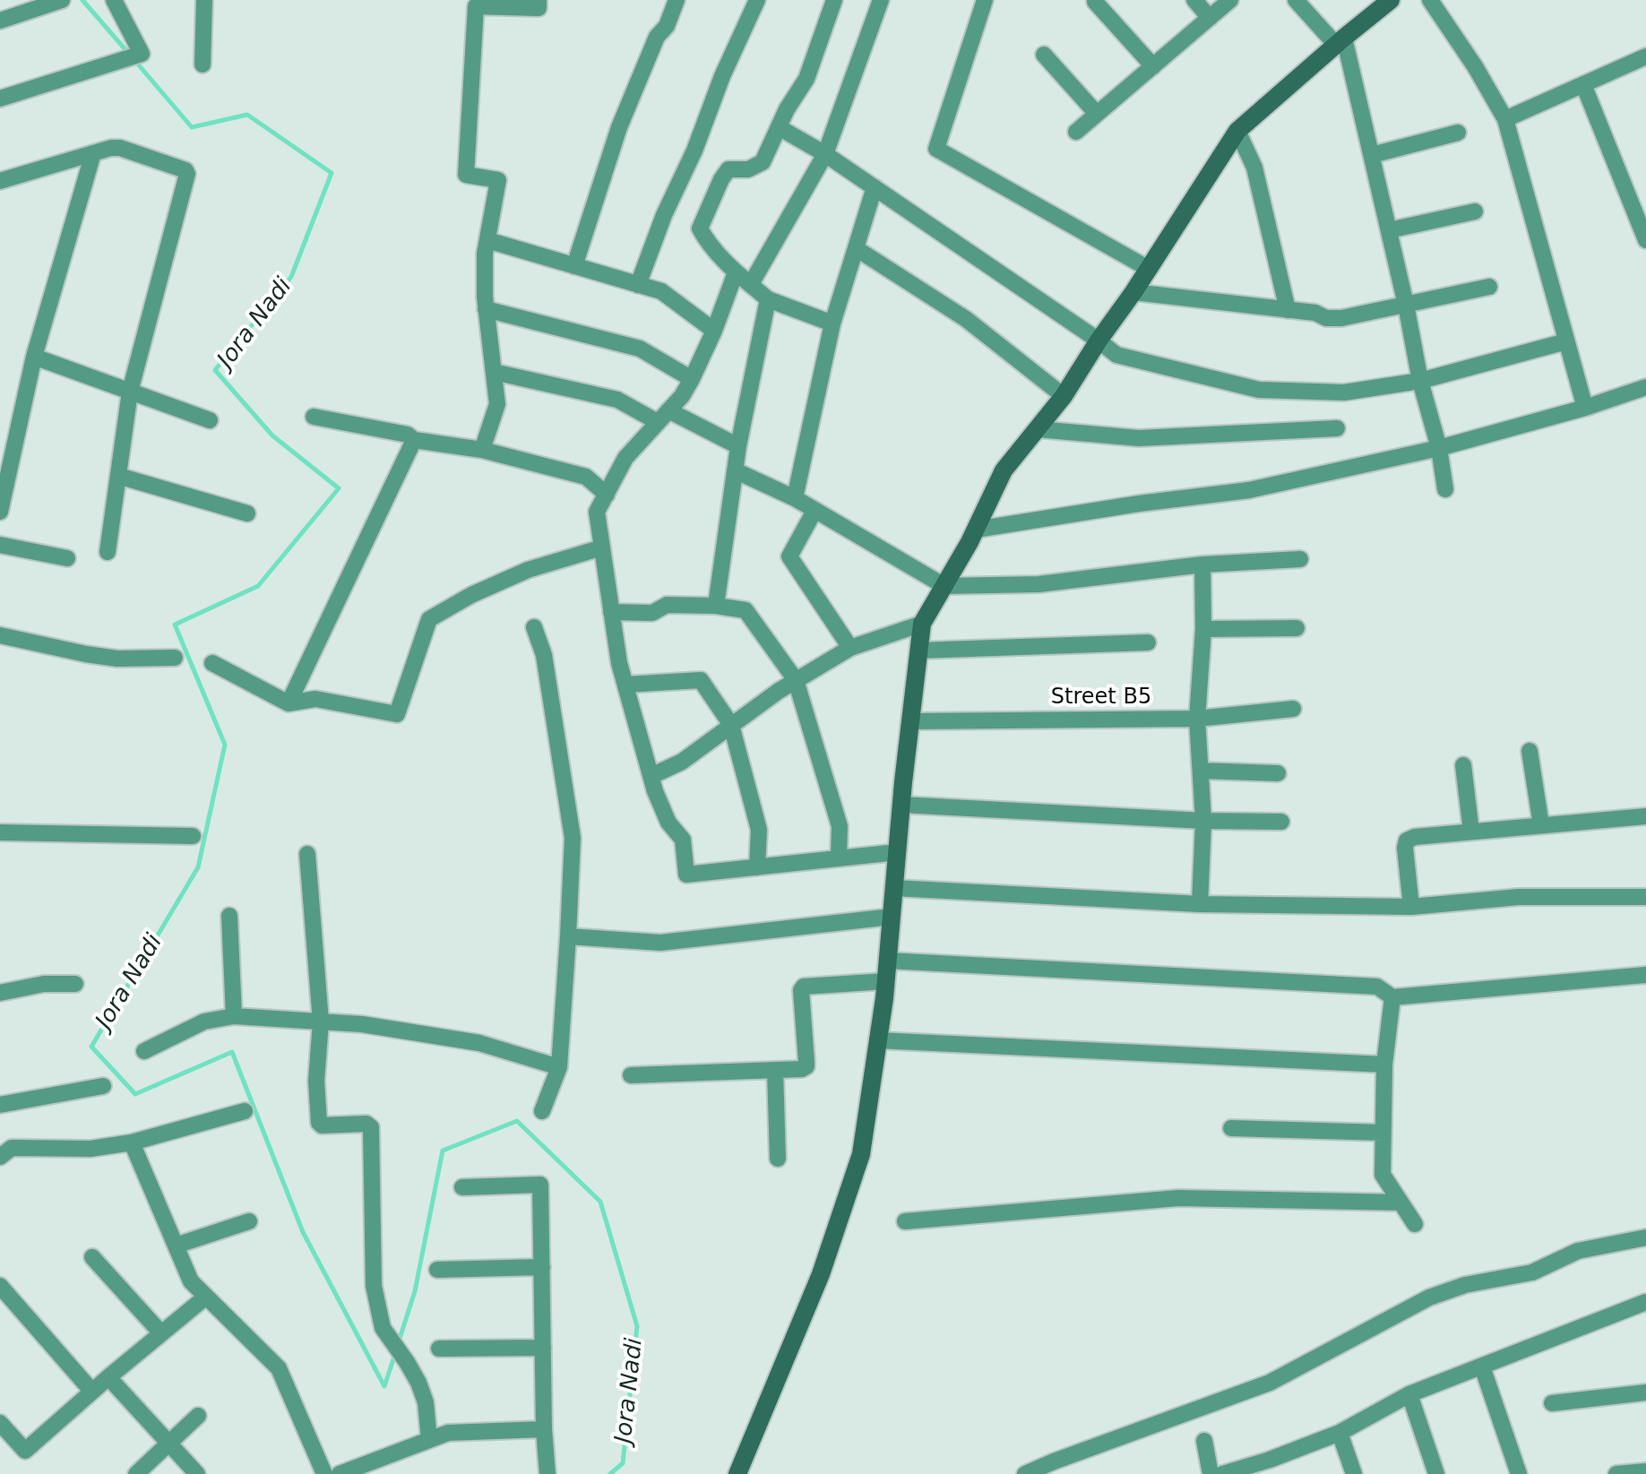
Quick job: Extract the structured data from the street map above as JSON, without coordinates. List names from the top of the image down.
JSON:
{
  "streets": {
    "street": ["Street B5"]
  },
  "water": ["Jora Nadi"]
}
